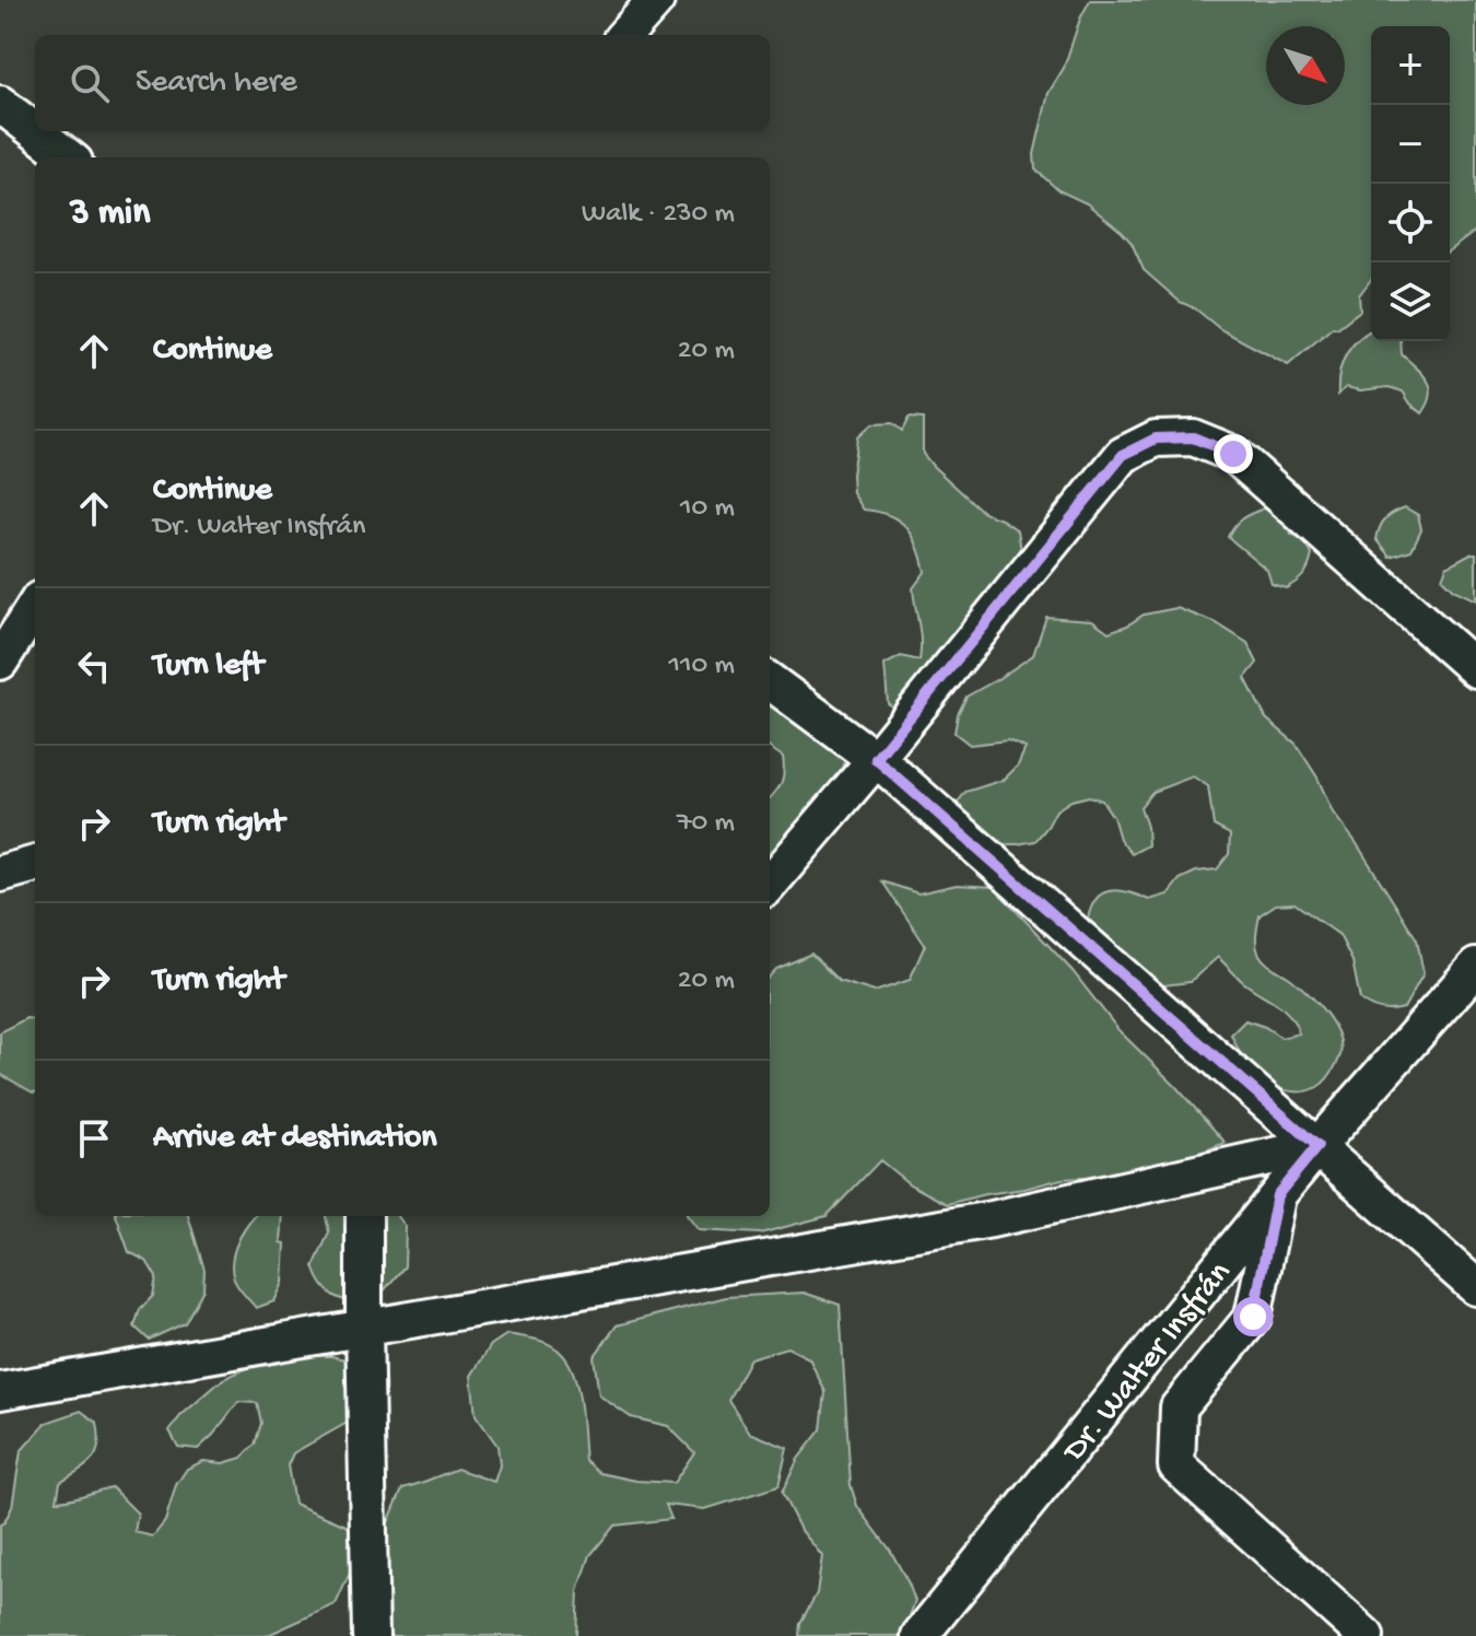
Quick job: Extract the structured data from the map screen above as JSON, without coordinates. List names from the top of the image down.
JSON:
{
  "streets": {
    "street": ["Dr. Walter Insfrán"]
  },
  "north": "bottom right",
  "page": {
    "map_buttons": ["+", "−"],
    "search": "Search here",
    "heading": ["3 min", "Walk · 230 m"],
    "list": [
      ["Continue", "20 m"],
      ["Continue", "Dr. Walter Insfrán", "10 m"],
      ["Turn left", "110 m"],
      ["Turn right", "70 m"],
      ["Turn right", "20 m"],
      "Arrive at destination"
    ]
  }
}
